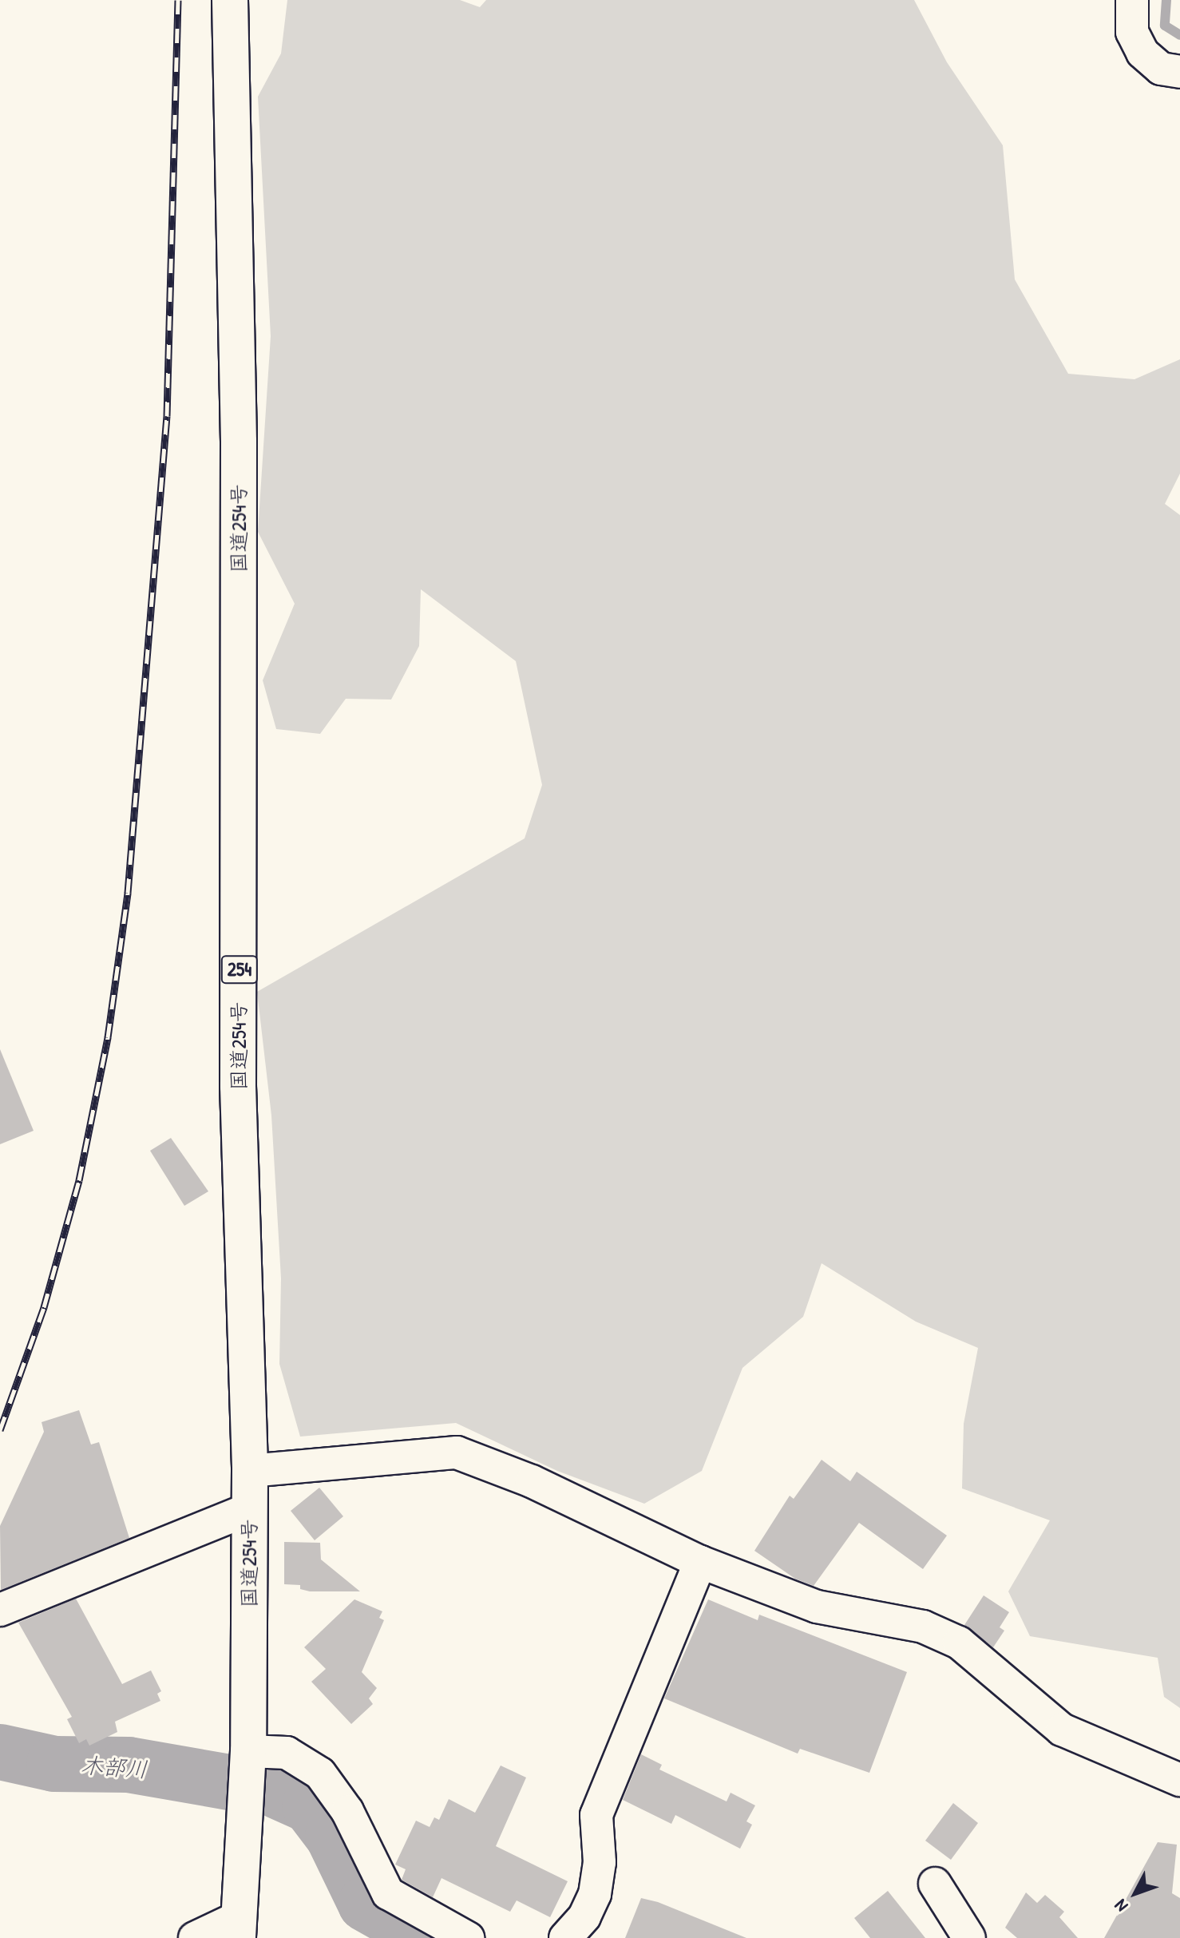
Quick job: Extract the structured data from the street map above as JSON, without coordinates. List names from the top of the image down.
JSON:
{
  "streets": {
    "highway": ["国道254号", "254"]
  },
  "water": ["木部川"],
  "north": "bottom left"
}
